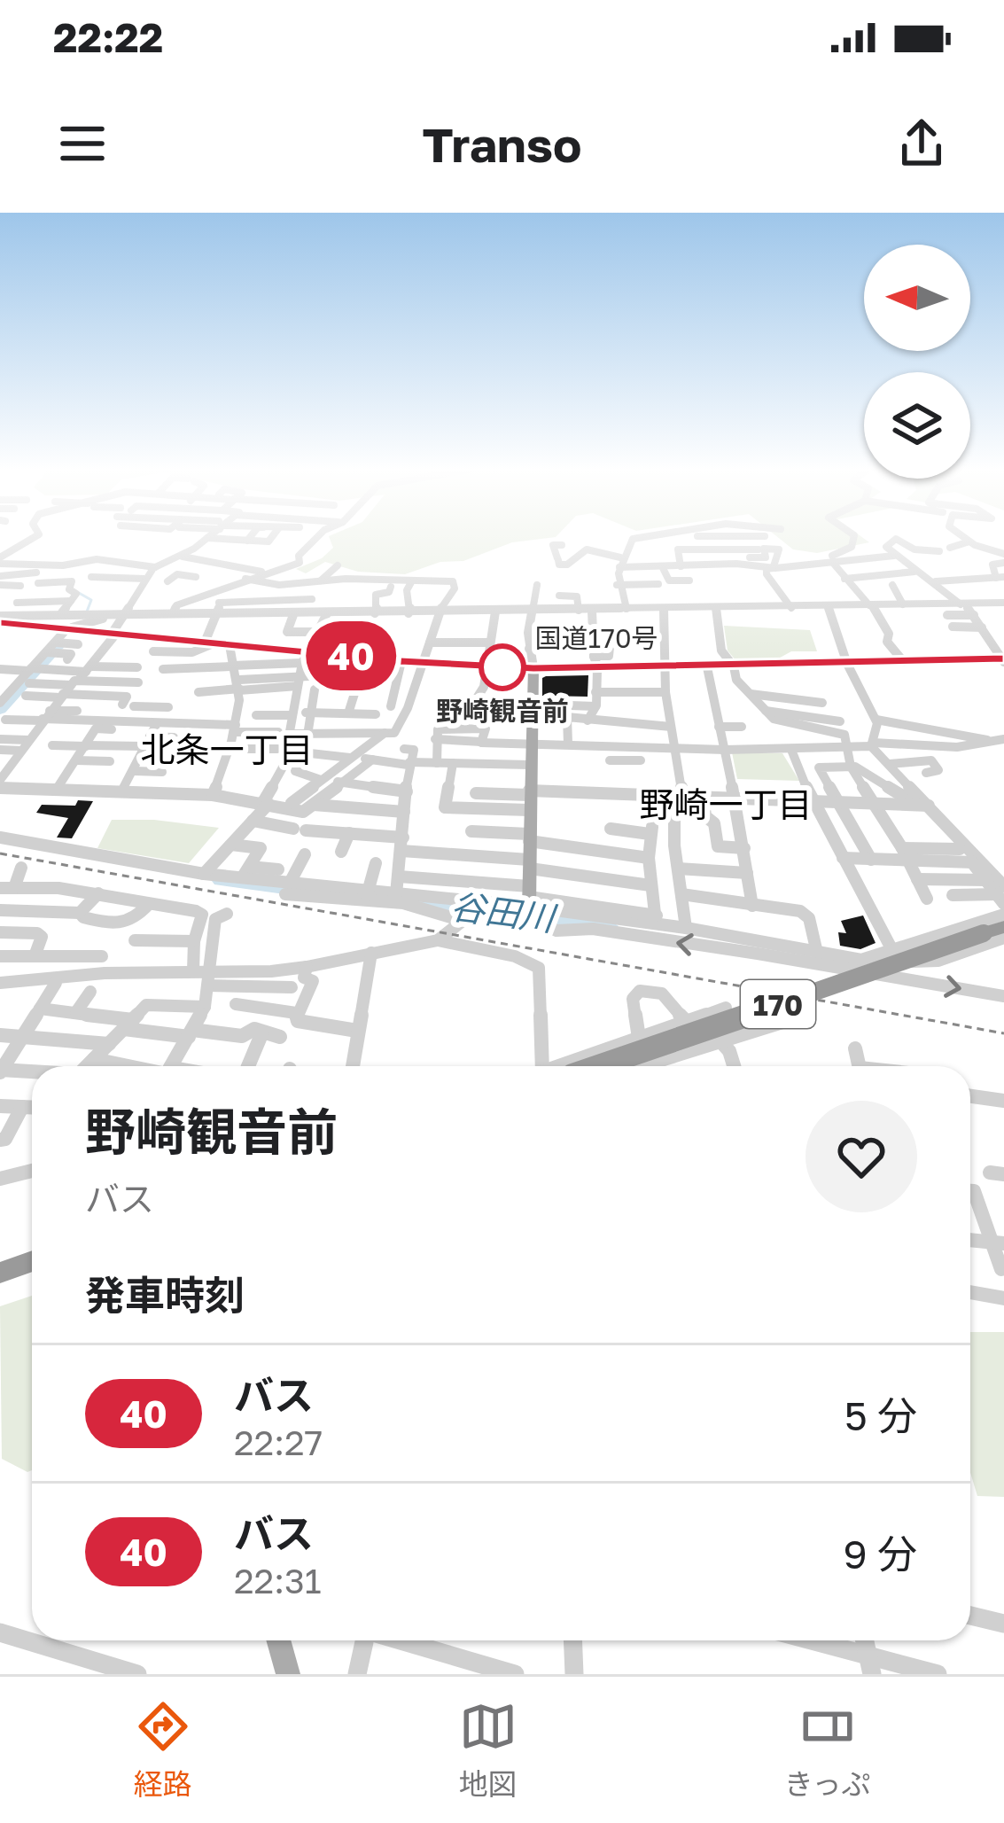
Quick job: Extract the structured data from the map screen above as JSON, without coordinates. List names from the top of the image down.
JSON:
{
  "streets": {
    "highway": ["国道170号", "170"]
  },
  "districts": ["北条一丁目", "野崎一丁目"],
  "water": ["谷田川"],
  "places": ["野崎観音前"],
  "lines": ["bus line 40"],
  "north": "left",
  "page": {
    "status": "22:22",
    "header": "Transo",
    "on_map": "40",
    "heading": [
      ["野崎観音前", "バス"],
      "発車時刻"
    ],
    "list": [
      {
        "mark": "40",
        "name": "バス",
        "note": "22:27",
        "value": "5 分"
      },
      {
        "mark": "40",
        "name": "バス",
        "note": "22:31",
        "value": "9 分"
      }
    ],
    "tabs": ["経路", "地図", "きっぷ"]
  }
}
